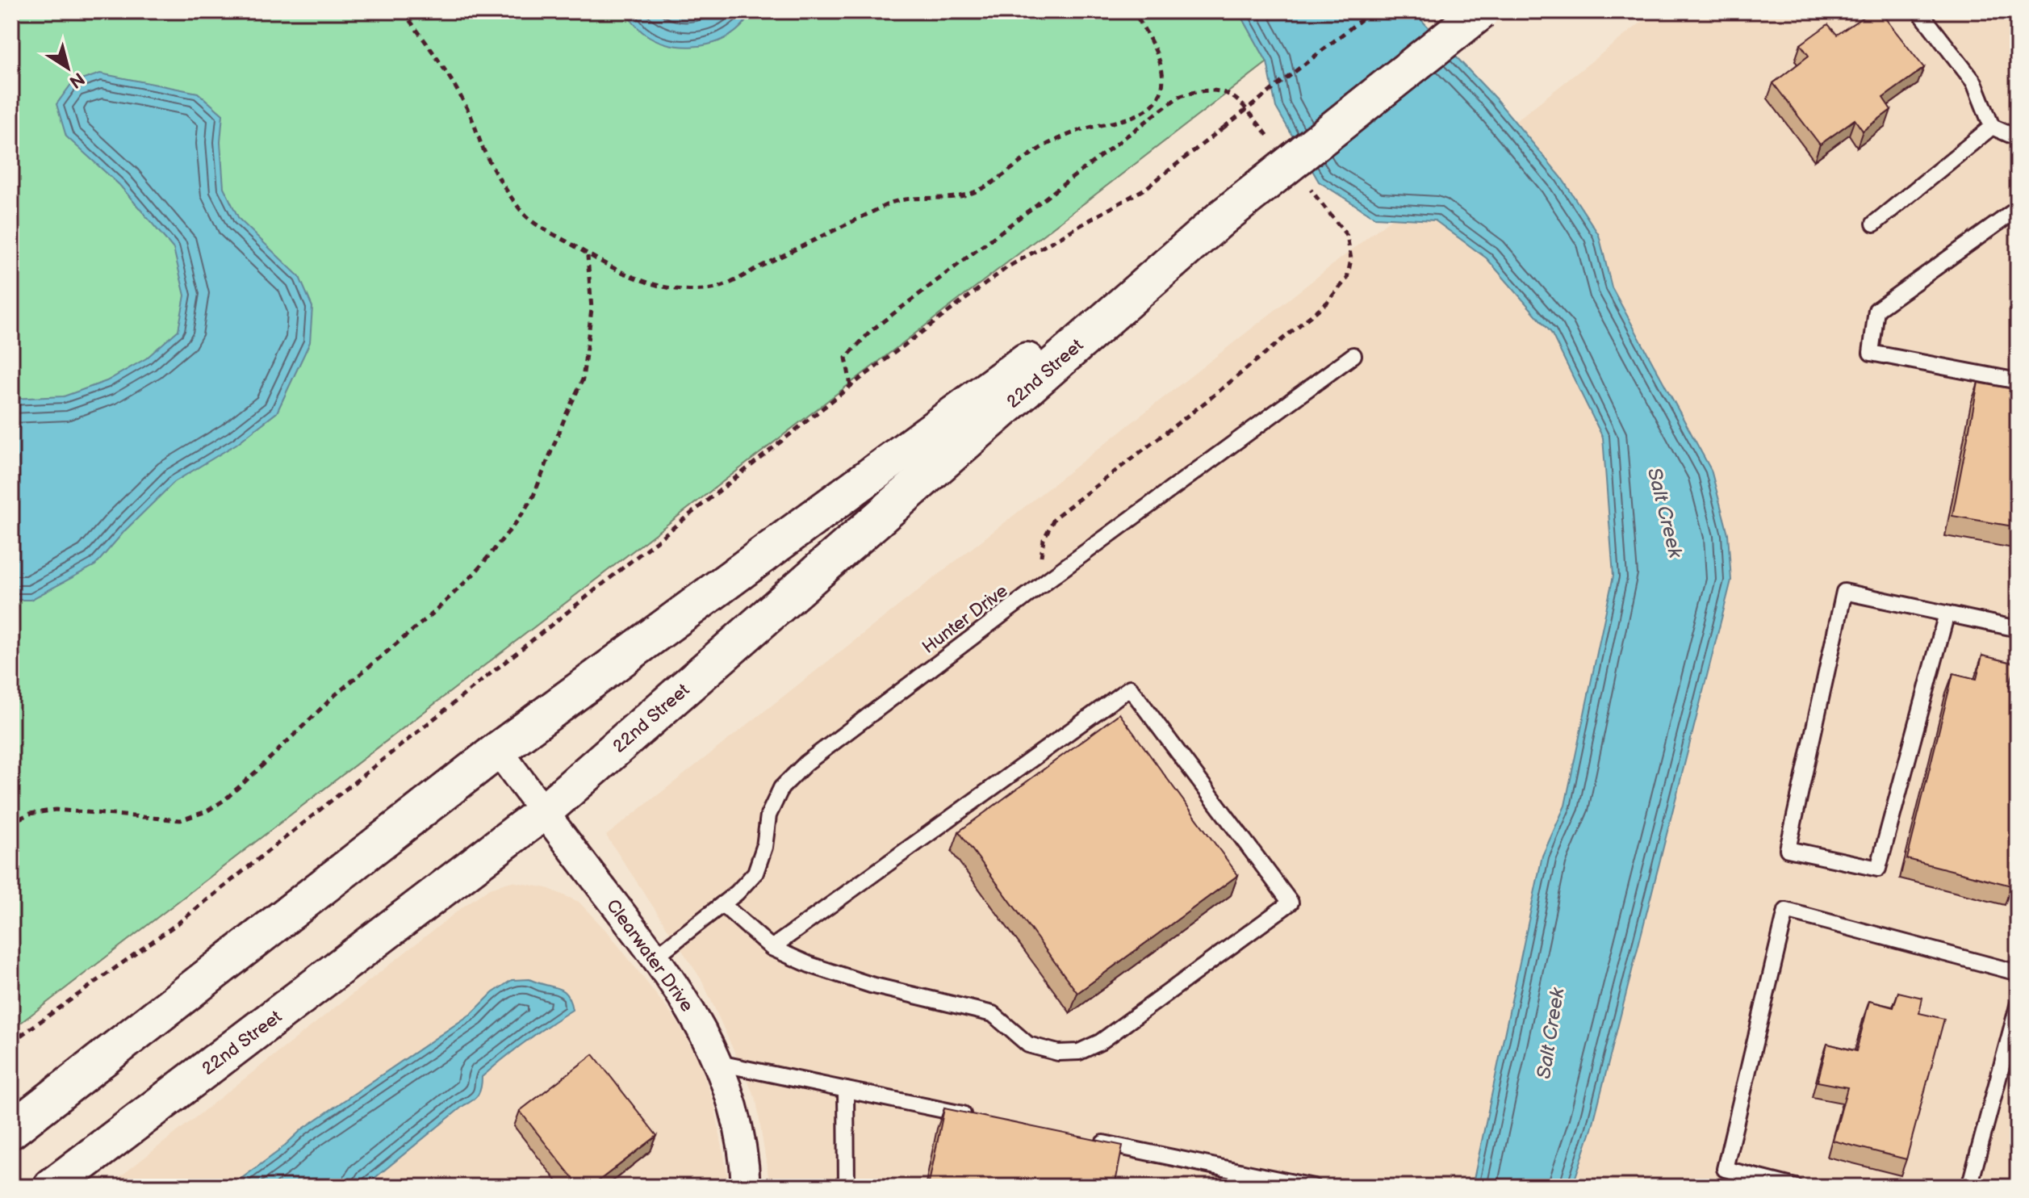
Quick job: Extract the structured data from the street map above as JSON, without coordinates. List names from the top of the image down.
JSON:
{
  "streets": {
    "main road": ["22nd Street"],
    "street": ["Clearwater Drive"],
    "lane": ["Hunter Drive"]
  },
  "crossings": [
    ["22nd Street", "Clearwater Drive"],
    ["Hunter Drive", "Clearwater Drive"]
  ],
  "water": ["Salt Creek"],
  "north": "bottom right"
}
